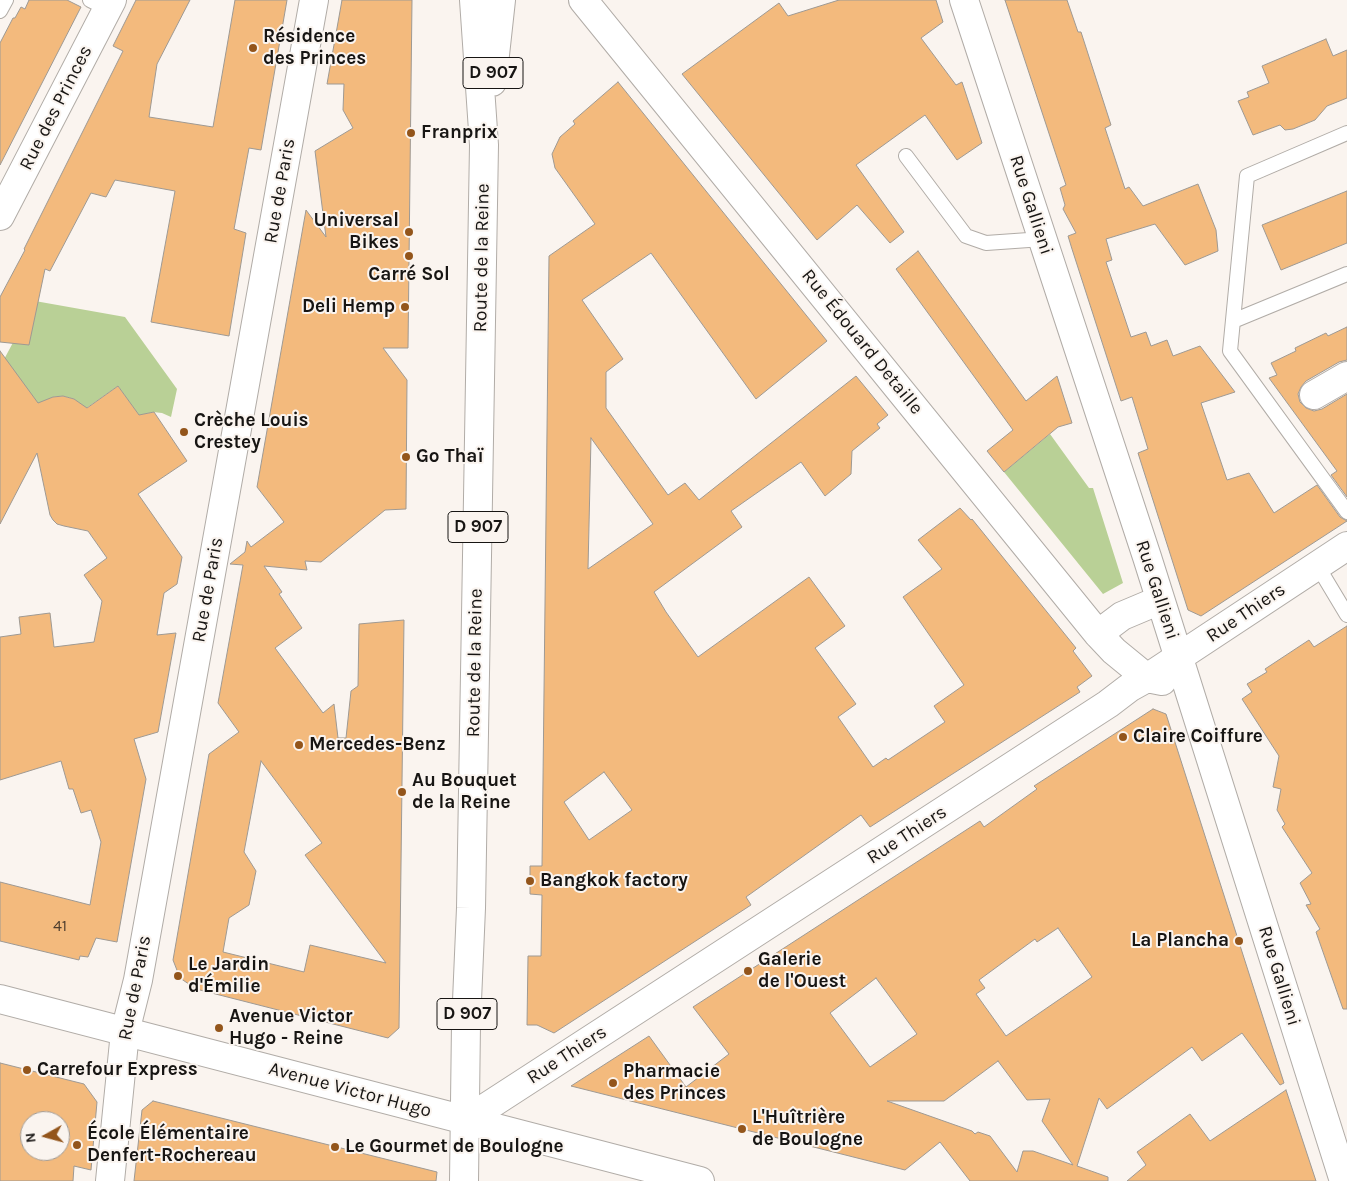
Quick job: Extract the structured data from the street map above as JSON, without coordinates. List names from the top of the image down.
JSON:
{
  "streets": {
    "street": [
      "D 907",
      "Rue des Princes",
      "Rue de Paris",
      "Rue Gallieni",
      "Route de la Reine",
      "Rue Édouard Detaille",
      "Rue Thiers",
      "Avenue Victor Hugo"
    ]
  },
  "crossings": [
    ["Rue de Paris", "Avenue Victor Hugo"],
    ["Rue Gallieni", "Rue Thiers"],
    ["Route de la Reine", "Rue Thiers"],
    ["Route de la Reine", "Avenue Victor Hugo"],
    ["Rue Édouard Detaille", "Rue Thiers"],
    ["Rue Thiers", "Avenue Victor Hugo"]
  ],
  "places": [
    "Résidence des Princes",
    "Franprix",
    "Universal Bikes",
    "Carré Sol",
    "Deli Hemp",
    "Crèche Louis Crestey",
    "Go Thaï",
    "Claire Coiffure",
    "Mercedes-Benz",
    "Au Bouquet de la Reine",
    "Bangkok factory",
    "La Plancha",
    "Galerie de l'Ouest",
    "Le Jardin d'Émilie",
    "Avenue Victor Hugo - Reine",
    "Carrefour Express",
    "Pharmacie des Princes",
    "L'Huîtrière de Boulogne",
    "École Élémentaire Denfert-Rochereau",
    "Le Gourmet de Boulogne"
  ],
  "house_numbers": ["41"],
  "north": "left"
}
